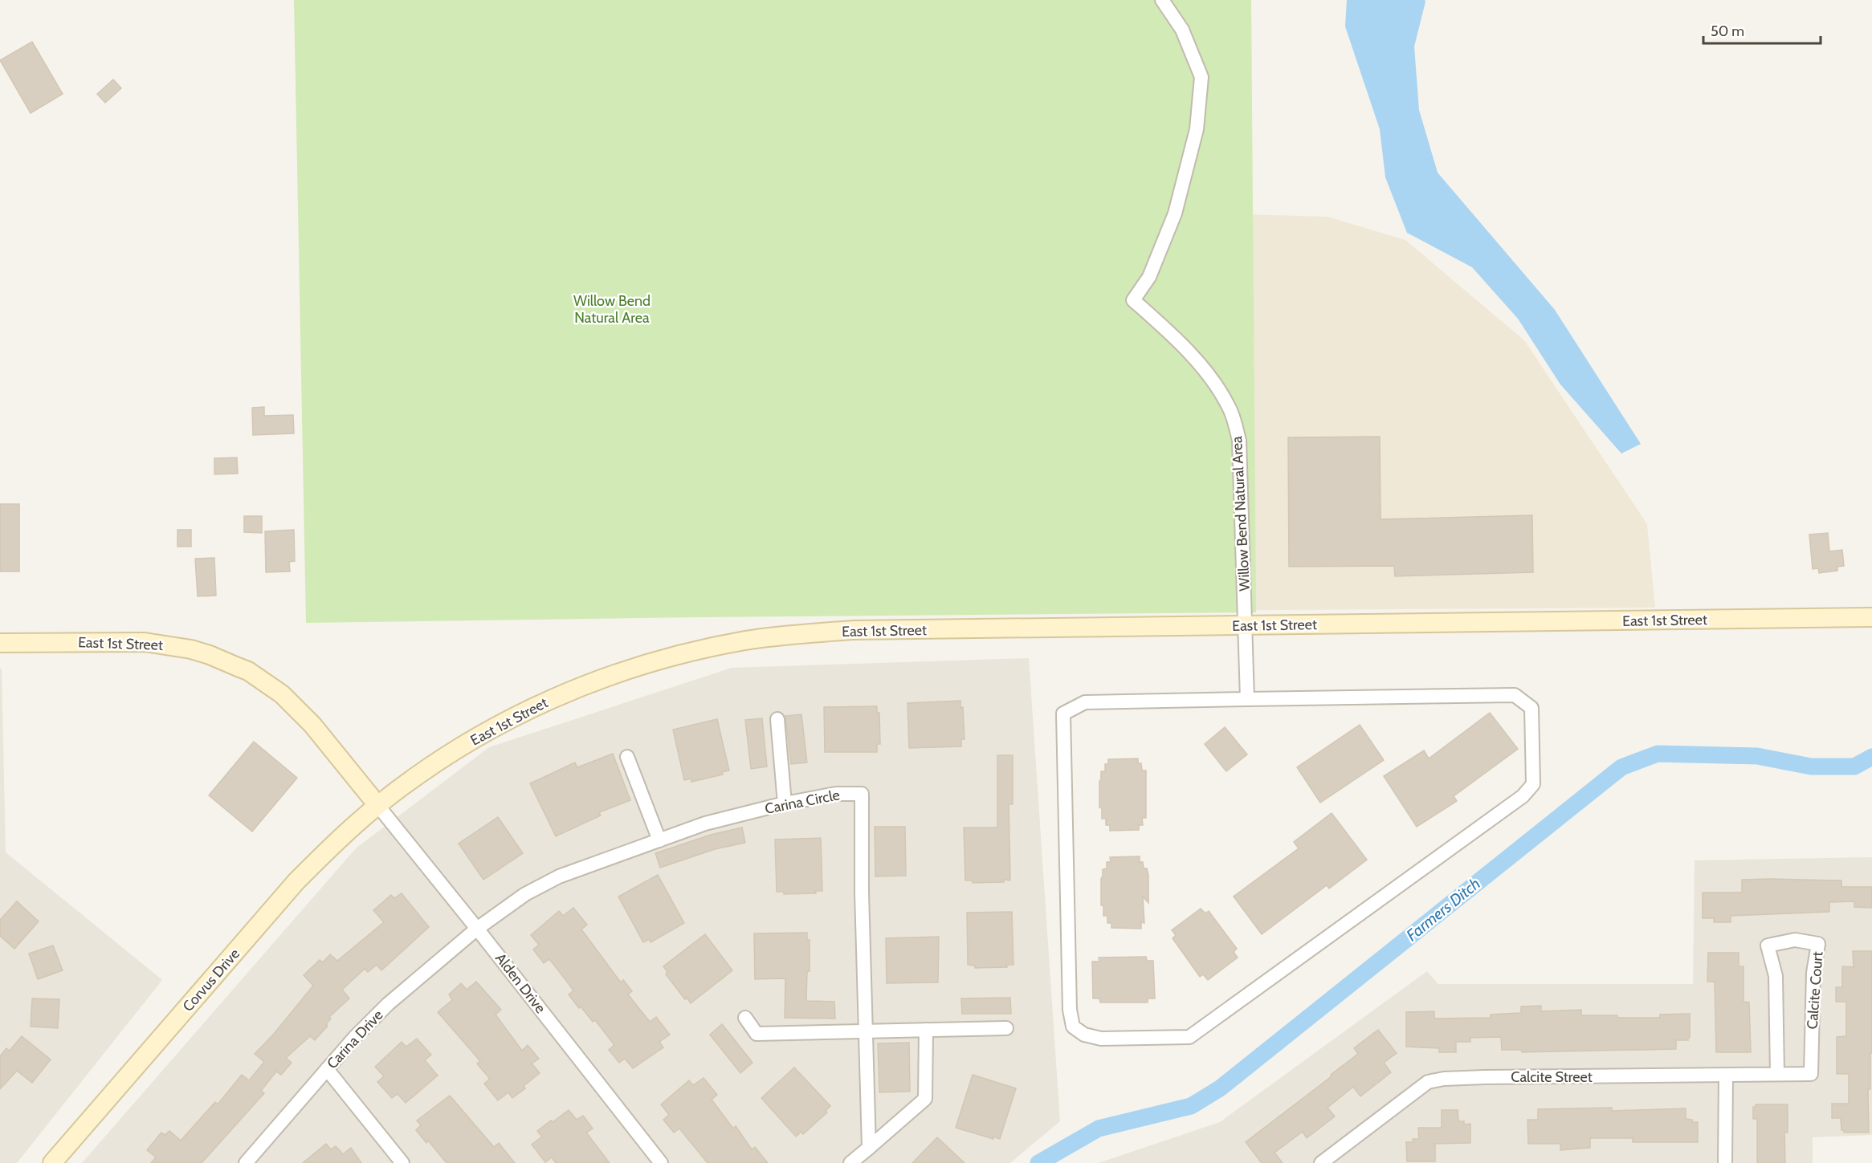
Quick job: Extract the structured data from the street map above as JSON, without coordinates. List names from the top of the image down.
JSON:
{
  "streets": {
    "street": [
      "Willow Bend Natural Area",
      "East 1st Street",
      "Carina Circle",
      "Corvus Drive",
      "Alden Drive",
      "Calcite Court",
      "Carina Drive",
      "Calcite Street"
    ]
  },
  "crossings": [
    ["Willow Bend Natural Area", "East 1st Street"],
    ["East 1st Street", "Corvus Drive"],
    ["East 1st Street", "Alden Drive"],
    ["Carina Circle", "Alden Drive"],
    ["Carina Circle", "Carina Drive"],
    ["Corvus Drive", "Alden Drive"],
    ["Alden Drive", "Carina Drive"],
    ["Calcite Court", "Calcite Street"]
  ],
  "water": ["Farmers Ditch"],
  "parks": ["Willow Bend Natural Area"],
  "scale_bar": "50 m"
}
